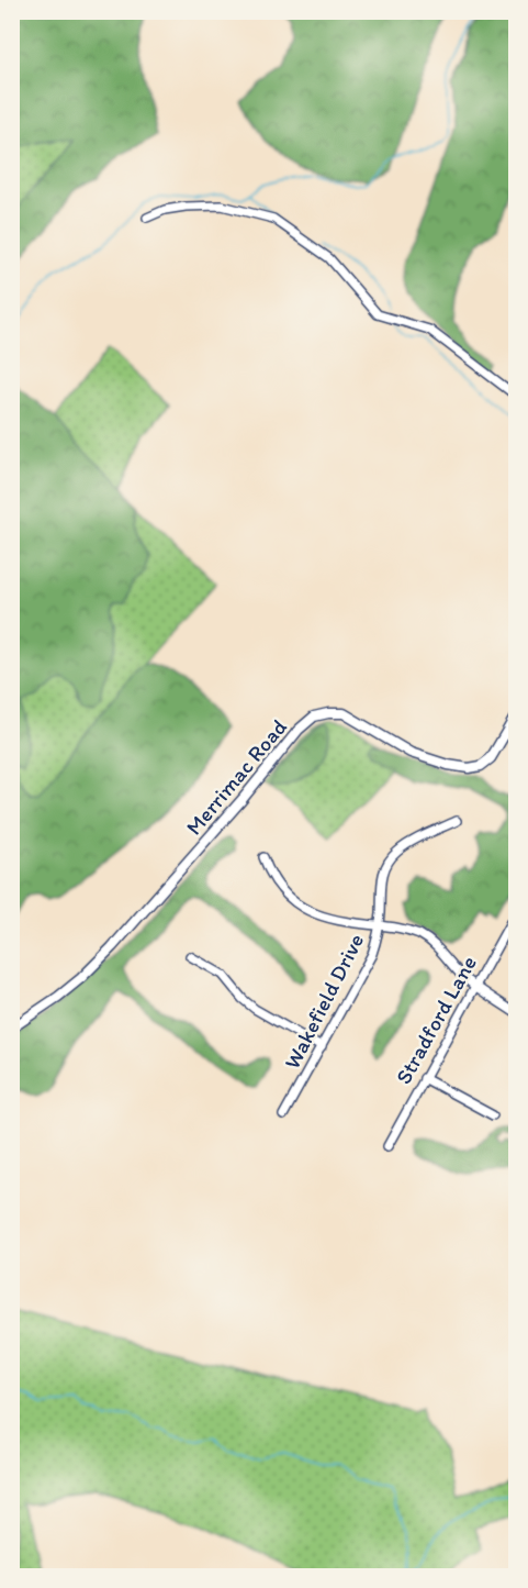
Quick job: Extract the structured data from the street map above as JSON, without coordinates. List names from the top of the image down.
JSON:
{
  "streets": {
    "street": ["Merrimac Road", "Wakefield Drive", "Stradford Lane"]
  }
}
